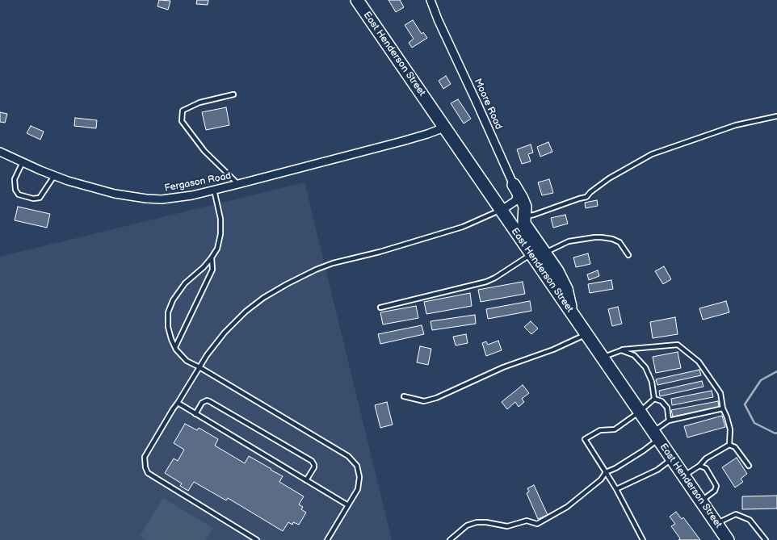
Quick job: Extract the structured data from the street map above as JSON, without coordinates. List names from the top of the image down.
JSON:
{
  "streets": {
    "main road": ["East Henderson Street"],
    "street": ["Moore Road", "Fergason Road"]
  },
  "crossings": [
    ["East Henderson Street", "Moore Road"],
    ["East Henderson Street", "Fergason Road"]
  ]
}
